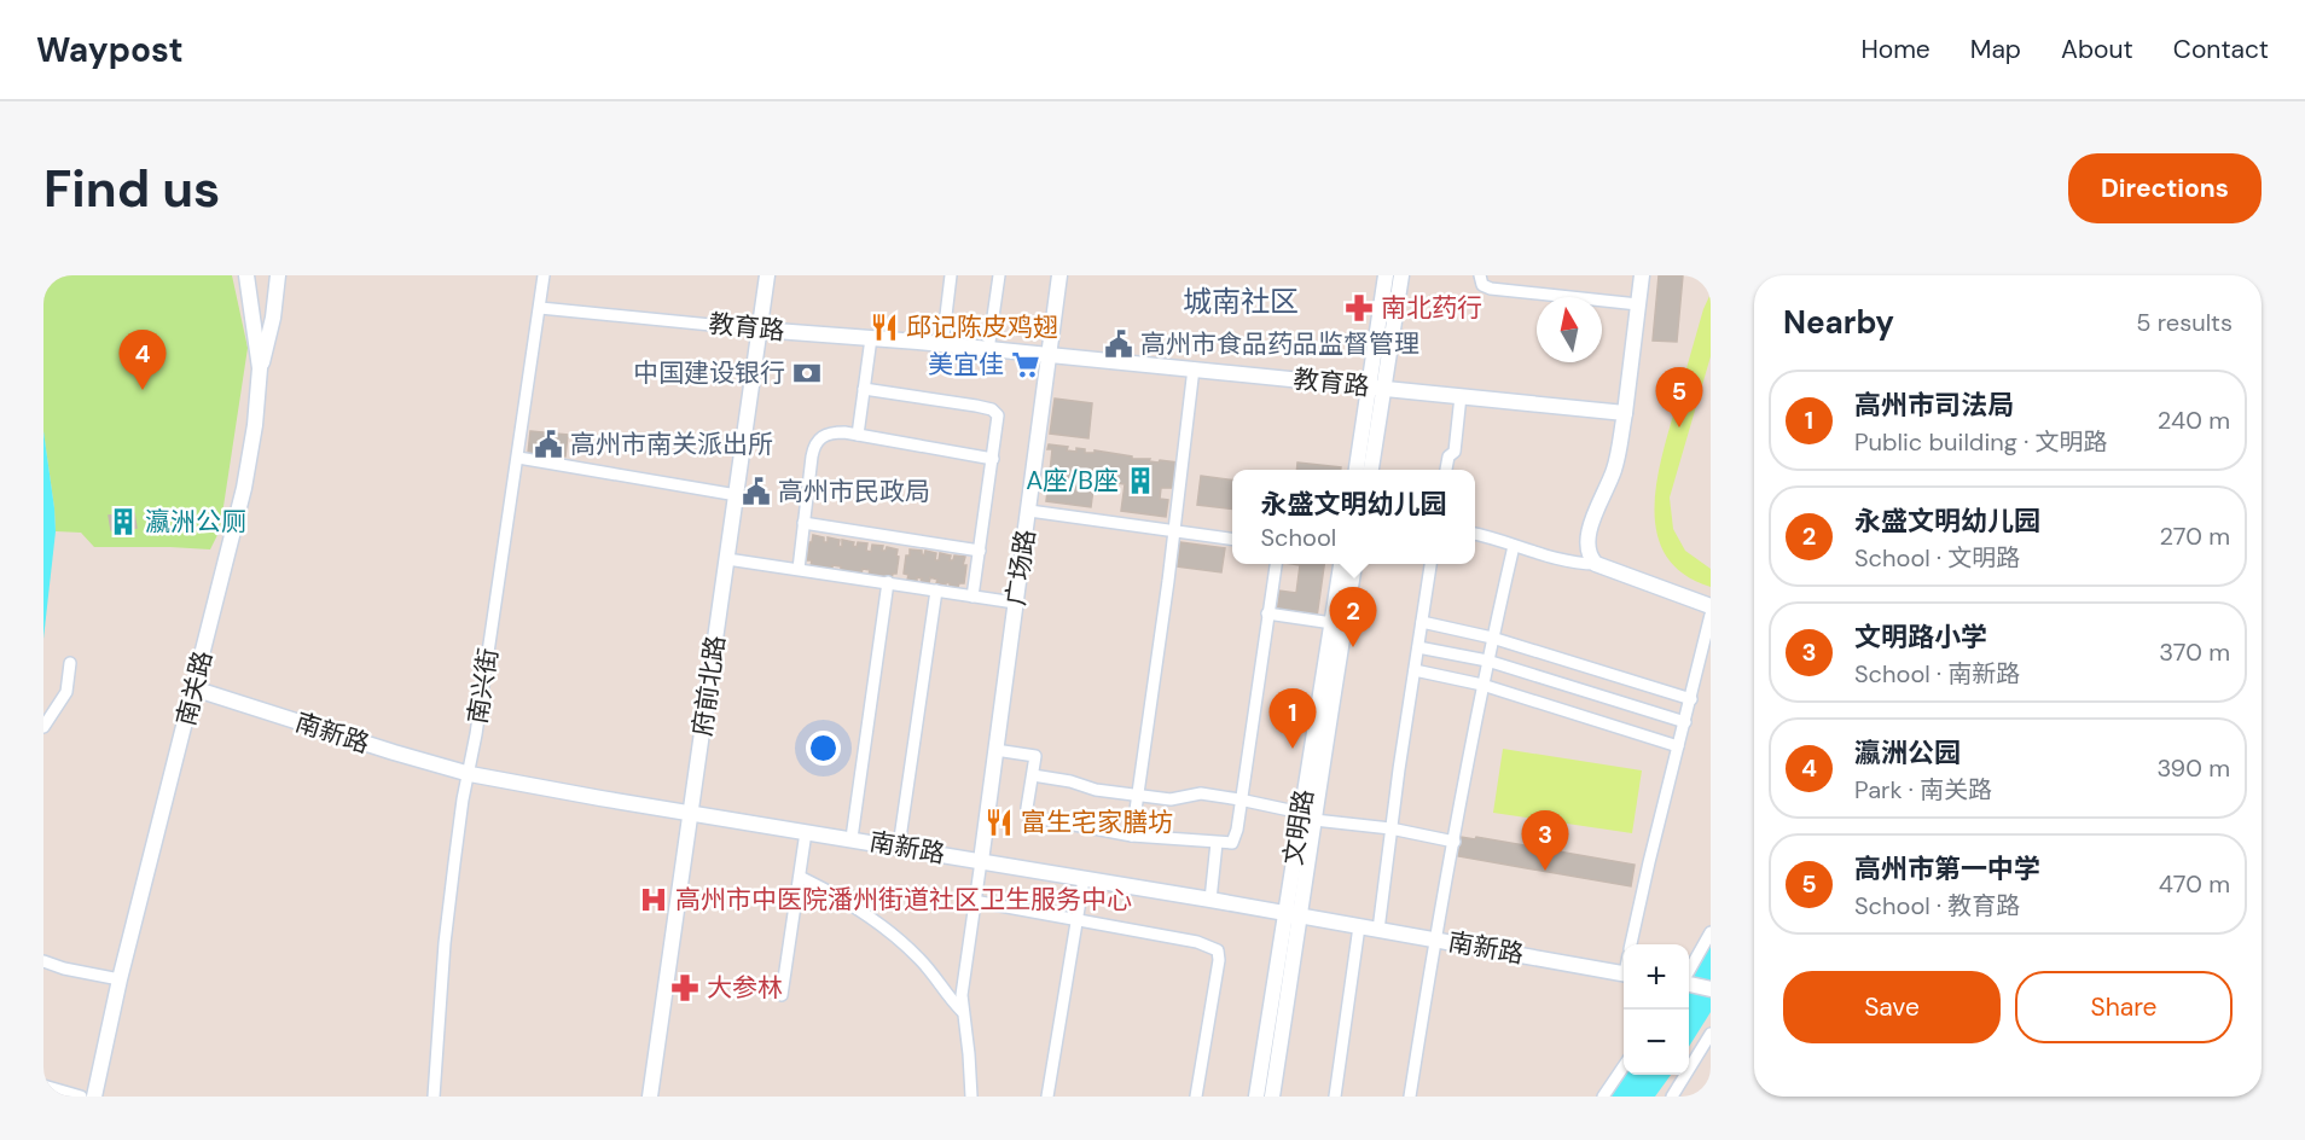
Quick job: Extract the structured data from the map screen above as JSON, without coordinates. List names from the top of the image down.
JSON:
{
  "streets": {
    "street": [
      "教育路",
      "广场路",
      "南兴街",
      "府前北路",
      "南关路",
      "南新路",
      "文明路"
    ]
  },
  "crossings": [
    ["教育路", "广场路"],
    ["教育路", "南兴街"],
    ["教育路", "府前北路"],
    ["广场路", "南新路"],
    ["南兴街", "南新路"],
    ["府前北路", "南新路"],
    ["南关路", "南新路"],
    ["南新路", "文明路"]
  ],
  "districts": ["城南社区"],
  "places": {
    "pharmacy": ["南北药行", "大参林"],
    "restaurant": ["邱记陈皮鸡翅", "富生宅家膳坊"],
    "public building": ["高州市食品药品监督管理", "高州市南关派出所", "高州市民政局"],
    "supermarket": ["美宜佳"],
    "bank": ["中国建设银行"],
    "building": ["A座/B座", "瀛洲公厕"],
    "hospital": ["高州市中医院潘州街道社区卫生服务中心"]
  },
  "north": "top",
  "page": {
    "header": "Waypost",
    "nav": [
      "Home",
      "Map",
      "About",
      "Contact"
    ],
    "buttons": [
      "Directions",
      ["Save", "Share"]
    ],
    "title": "Find us",
    "heading": ["Nearby", "5 results"],
    "pins": [
      "4",
      "5",
      "2",
      "1",
      "3"
    ],
    "list": [
      {
        "mark": "1",
        "name": "高州市司法局",
        "note": "Public building · 文明路",
        "value": "240 m"
      },
      {
        "mark": "2",
        "name": "永盛文明幼儿园",
        "note": "School · 文明路",
        "value": "270 m"
      },
      {
        "mark": "3",
        "name": "文明路小学",
        "note": "School · 南新路",
        "value": "370 m"
      },
      {
        "mark": "4",
        "name": "瀛洲公园",
        "note": "Park · 南关路",
        "value": "390 m"
      },
      {
        "mark": "5",
        "name": "高州市第一中学",
        "note": "School · 教育路",
        "value": "470 m"
      }
    ],
    "popup": ["永盛文明幼儿园", "School"],
    "map_buttons": ["+", "−"]
  }
}
